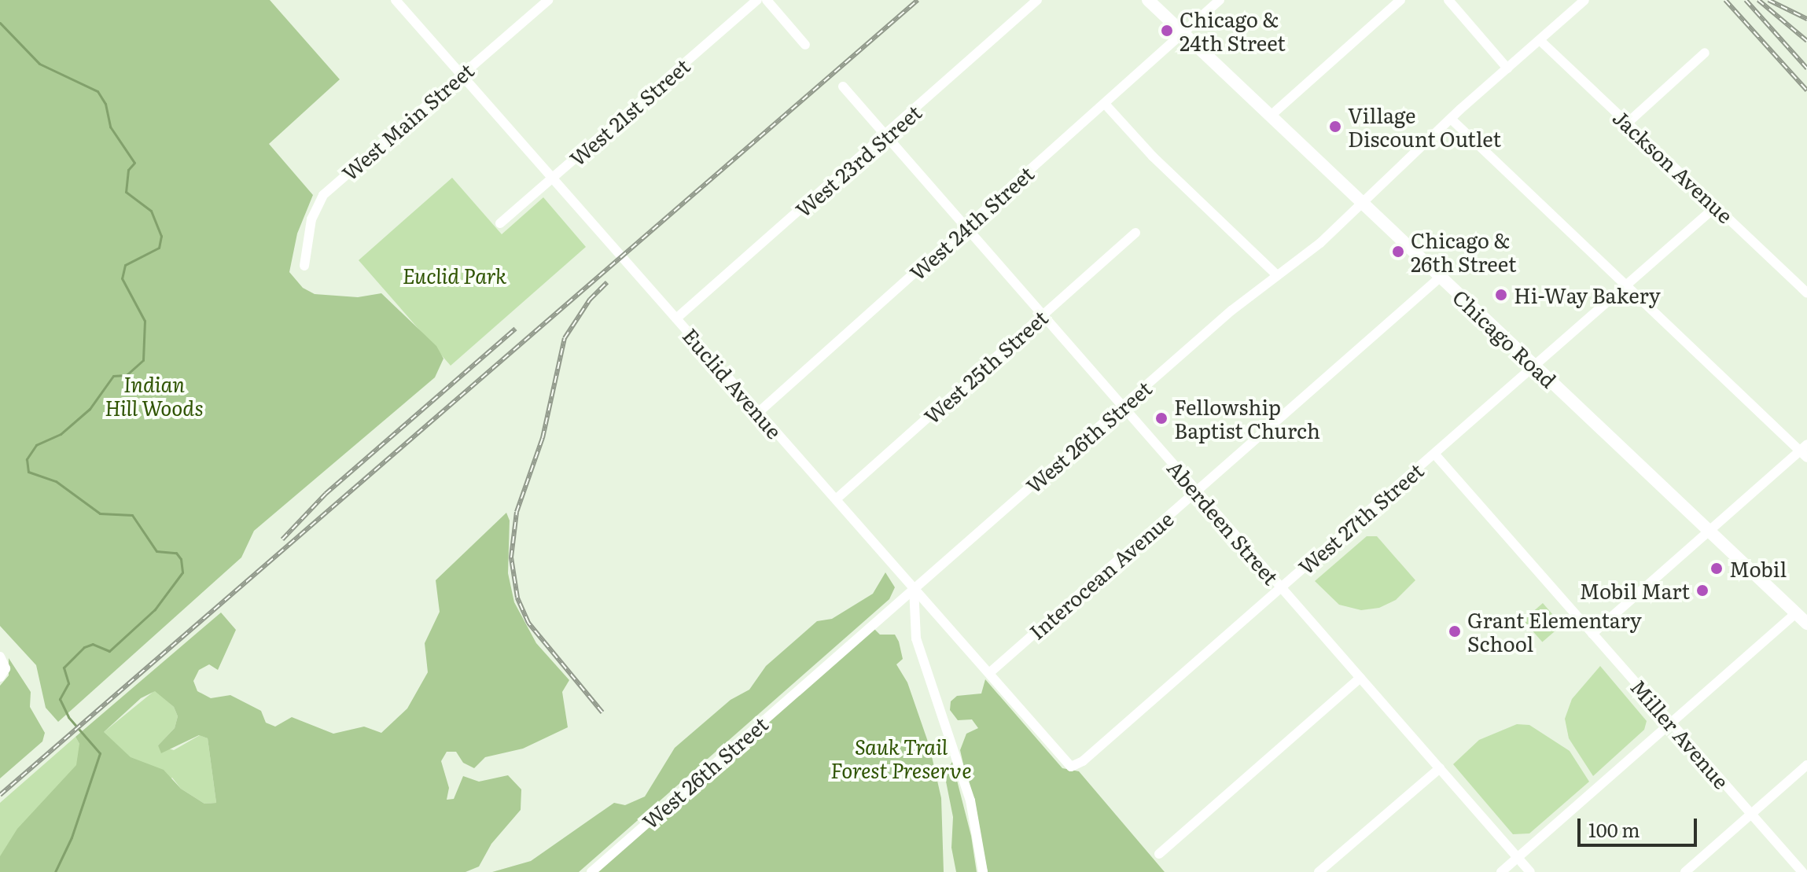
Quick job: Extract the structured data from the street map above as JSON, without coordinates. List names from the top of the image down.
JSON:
{
  "streets": {
    "main road": ["Chicago Road"],
    "street": [
      "West 21st Street",
      "West Main Street",
      "West 23rd Street",
      "Jackson Avenue",
      "West 24th Street",
      "West 25th Street",
      "Euclid Avenue",
      "West 26th Street",
      "West 27th Street",
      "Aberdeen Street",
      "Interocean Avenue",
      "Miller Avenue"
    ]
  },
  "crossings": [
    ["West 21st Street", "Euclid Avenue"],
    ["West Main Street", "Euclid Avenue"],
    ["West 23rd Street", "Euclid Avenue"],
    ["West 23rd Street", "Aberdeen Street"],
    ["Jackson Avenue", "West 26th Street"],
    ["Jackson Avenue", "West 27th Street"],
    ["West 24th Street", "Chicago Road"],
    ["West 24th Street", "Euclid Avenue"],
    ["West 24th Street", "Aberdeen Street"],
    ["Chicago Road", "West 26th Street"],
    ["Chicago Road", "West 27th Street"],
    ["Chicago Road", "Interocean Avenue"],
    ["West 25th Street", "Euclid Avenue"],
    ["West 25th Street", "Aberdeen Street"],
    ["Euclid Avenue", "West 26th Street"],
    ["Euclid Avenue", "West 27th Street"],
    ["Euclid Avenue", "Interocean Avenue"],
    ["West 26th Street", "Aberdeen Street"],
    ["West 27th Street", "Aberdeen Street"],
    ["West 27th Street", "Miller Avenue"],
    ["Aberdeen Street", "Interocean Avenue"]
  ],
  "parks": ["Euclid Park", "Indian Hill Woods", "Sauk Trail Forest Preserve"],
  "places": [
    "Chicago & 24th Street",
    "Village Discount Outlet",
    "Chicago & 26th Street",
    "Hi-Way Bakery",
    "Fellowship Baptist Church",
    "Mobil",
    "Mobil Mart",
    "Grant Elementary School"
  ],
  "scale_bar": "100 m"
}
